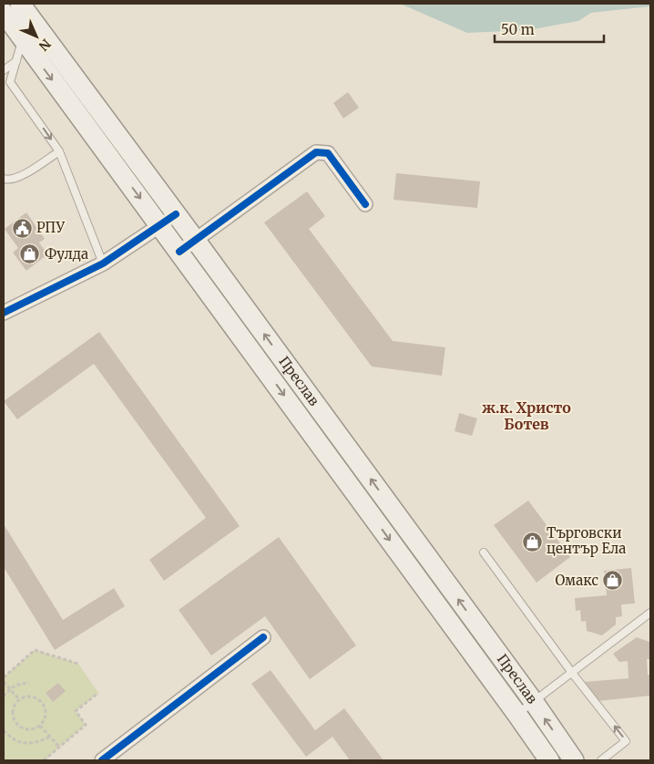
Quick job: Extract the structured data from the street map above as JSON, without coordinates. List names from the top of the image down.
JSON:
{
  "streets": {
    "main road": ["Преслав"]
  },
  "districts": ["ж.к. Христо Ботев"],
  "places": {
    "public building": ["РПУ"],
    "shop": ["Фулда", "Търговски център Ела", "Омакс"]
  },
  "scale_bar": "50 m",
  "north": "bottom right"
}
